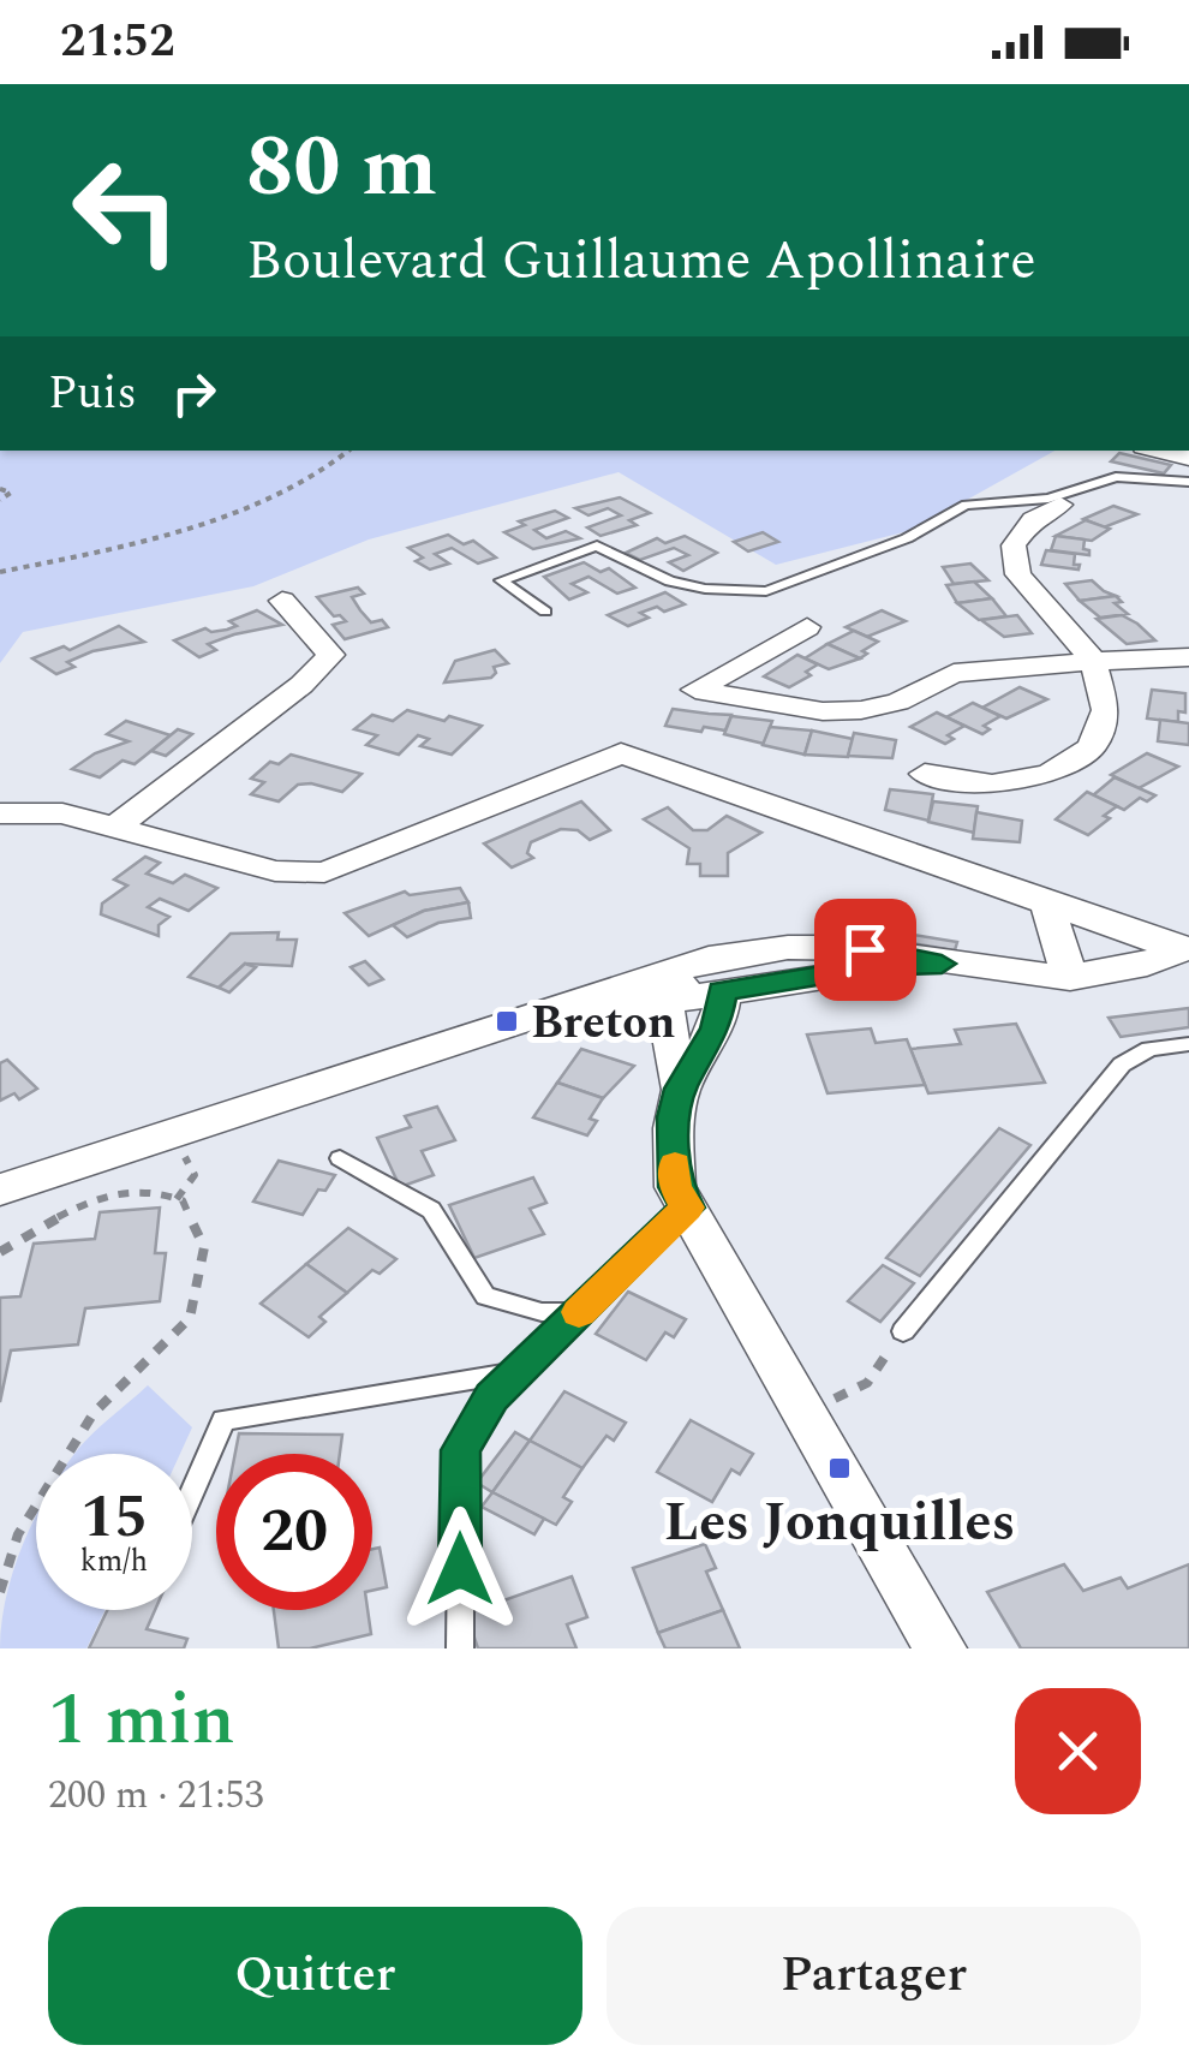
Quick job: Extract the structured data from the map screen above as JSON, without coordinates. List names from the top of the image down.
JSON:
{
  "places": {
    "transit": ["Breton", "Les Jonquilles"]
  },
  "page": {
    "status": "21:52",
    "turn": ["80 m", "Boulevard Guillaume Apollinaire"],
    "then": "Puis",
    "speed": "15 km/h",
    "limit": "20",
    "heading": ["1 min", "200 m · 21:53"],
    "buttons": ["Quitter", "Partager"]
  }
}
